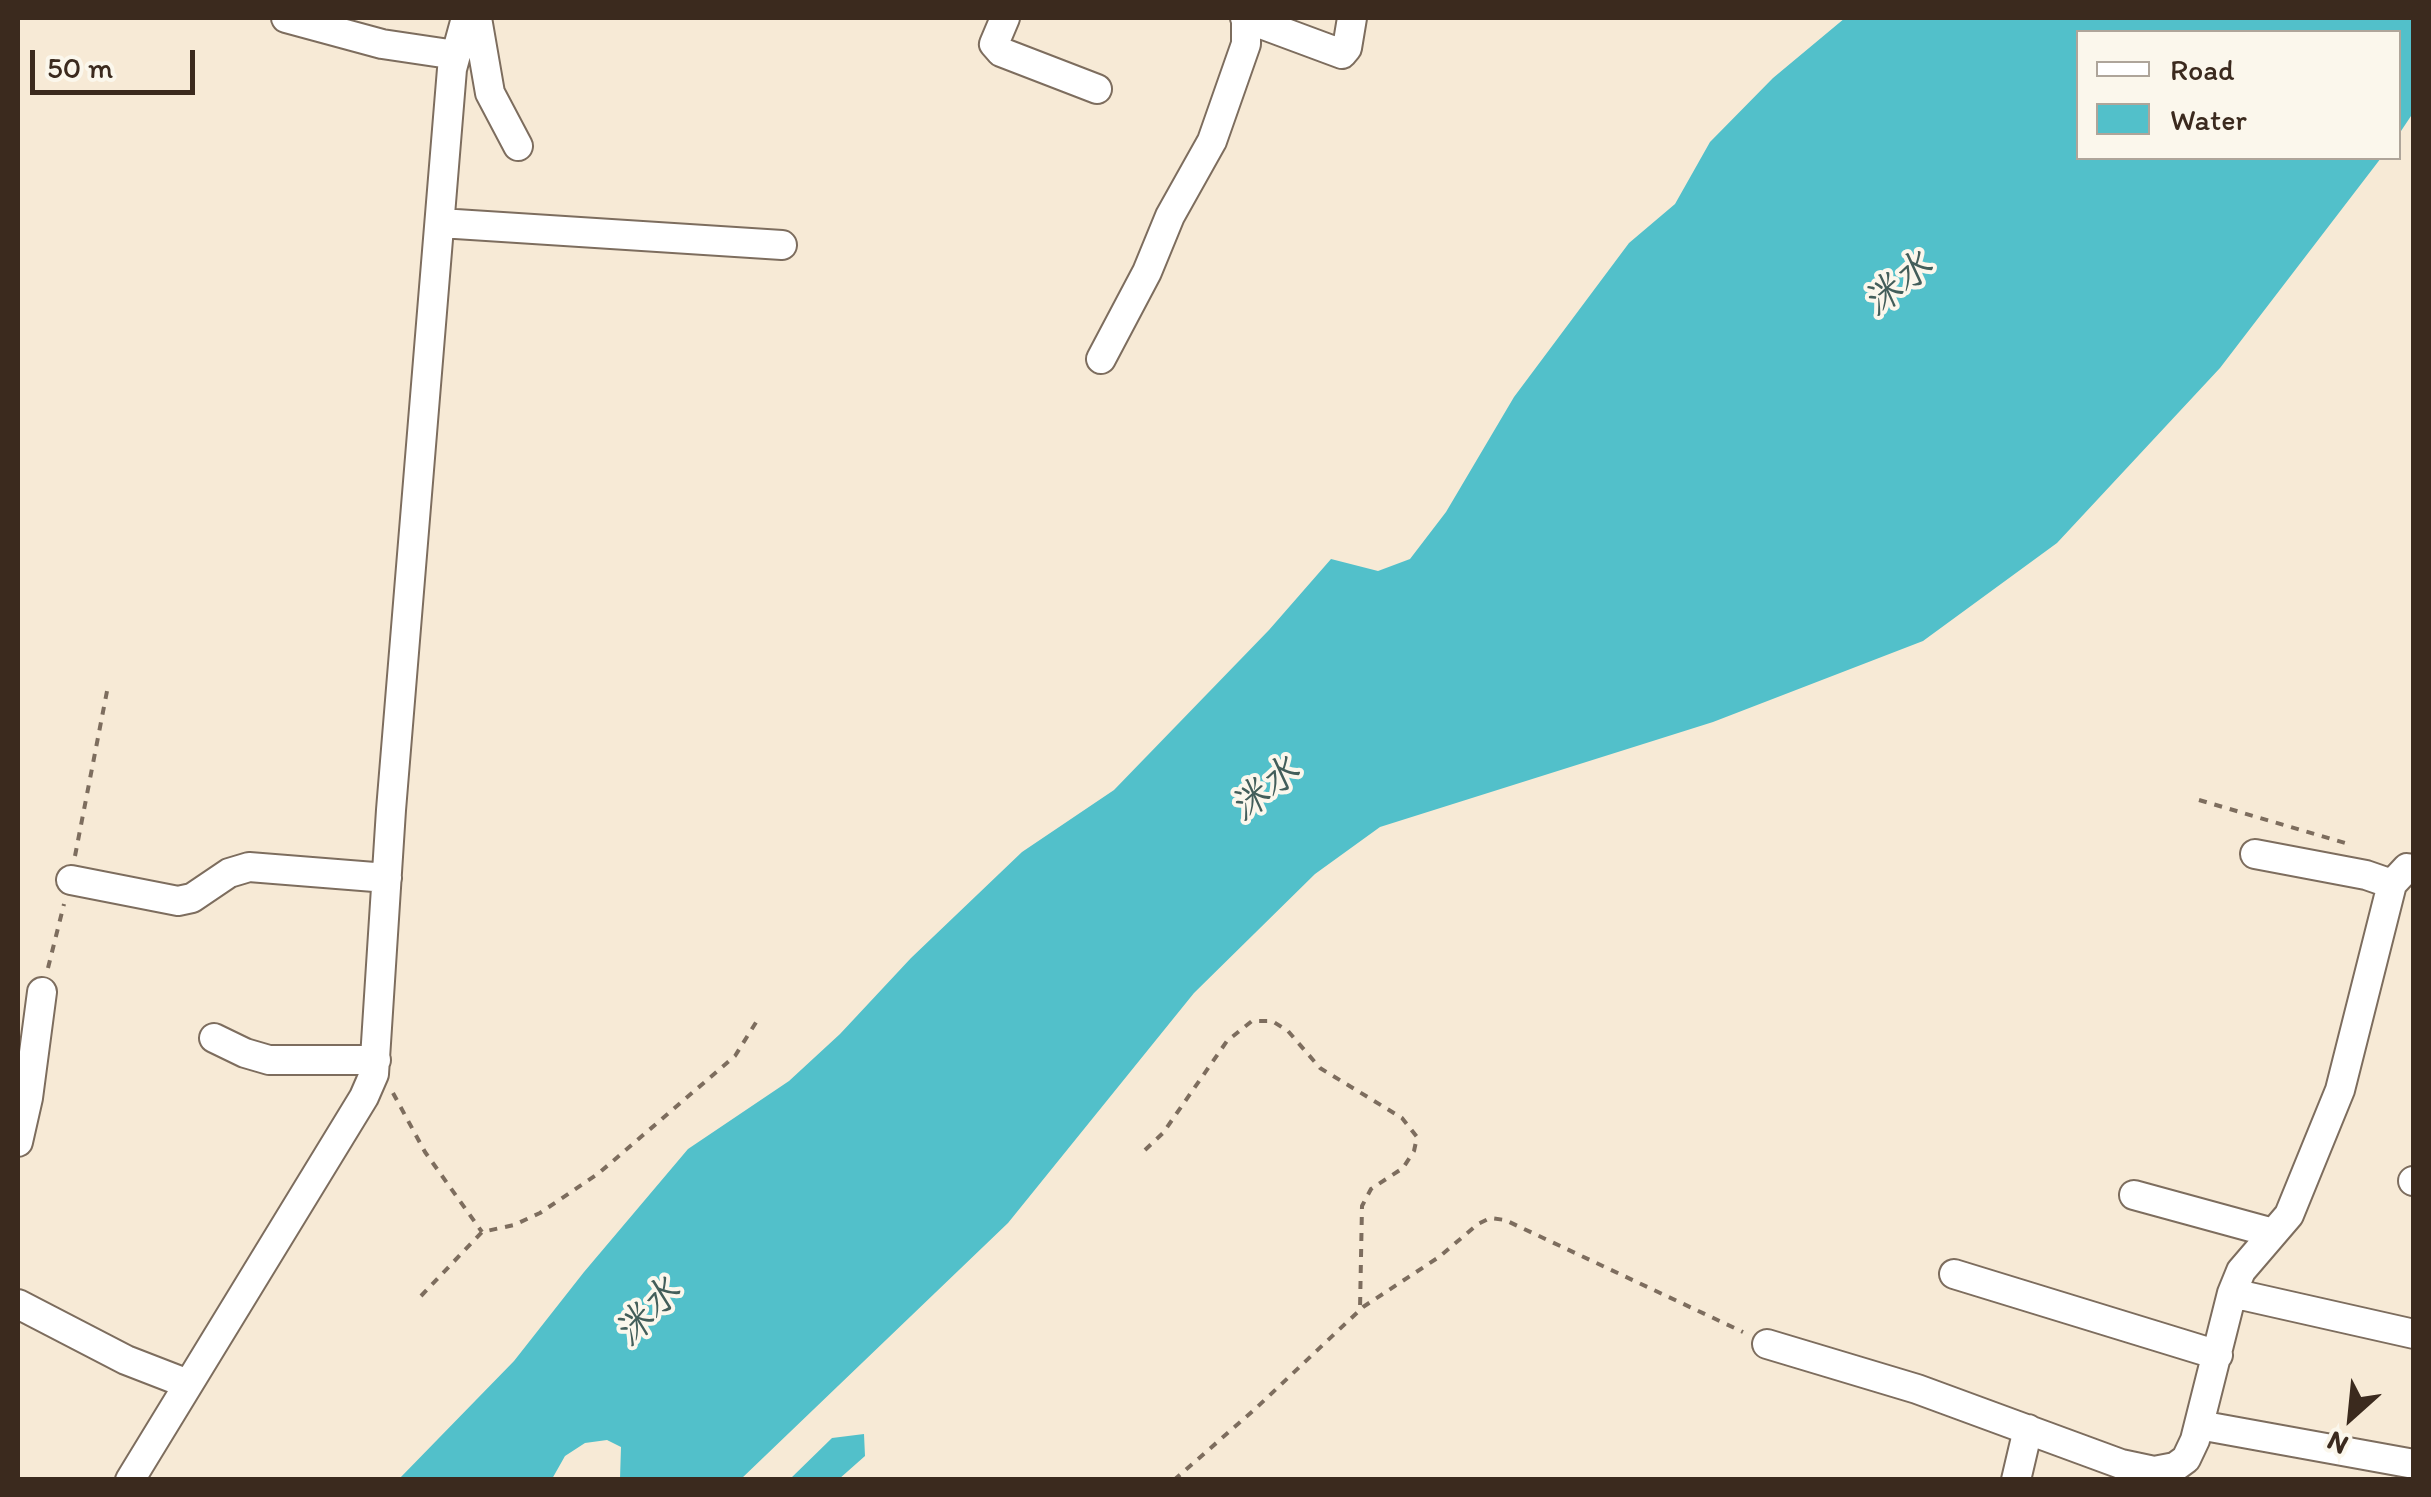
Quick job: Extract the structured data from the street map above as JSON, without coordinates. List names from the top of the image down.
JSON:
{
  "water": ["洣水"],
  "legend": ["Road", "Water"],
  "scale_bar": "50 m",
  "north": "bottom left"
}
